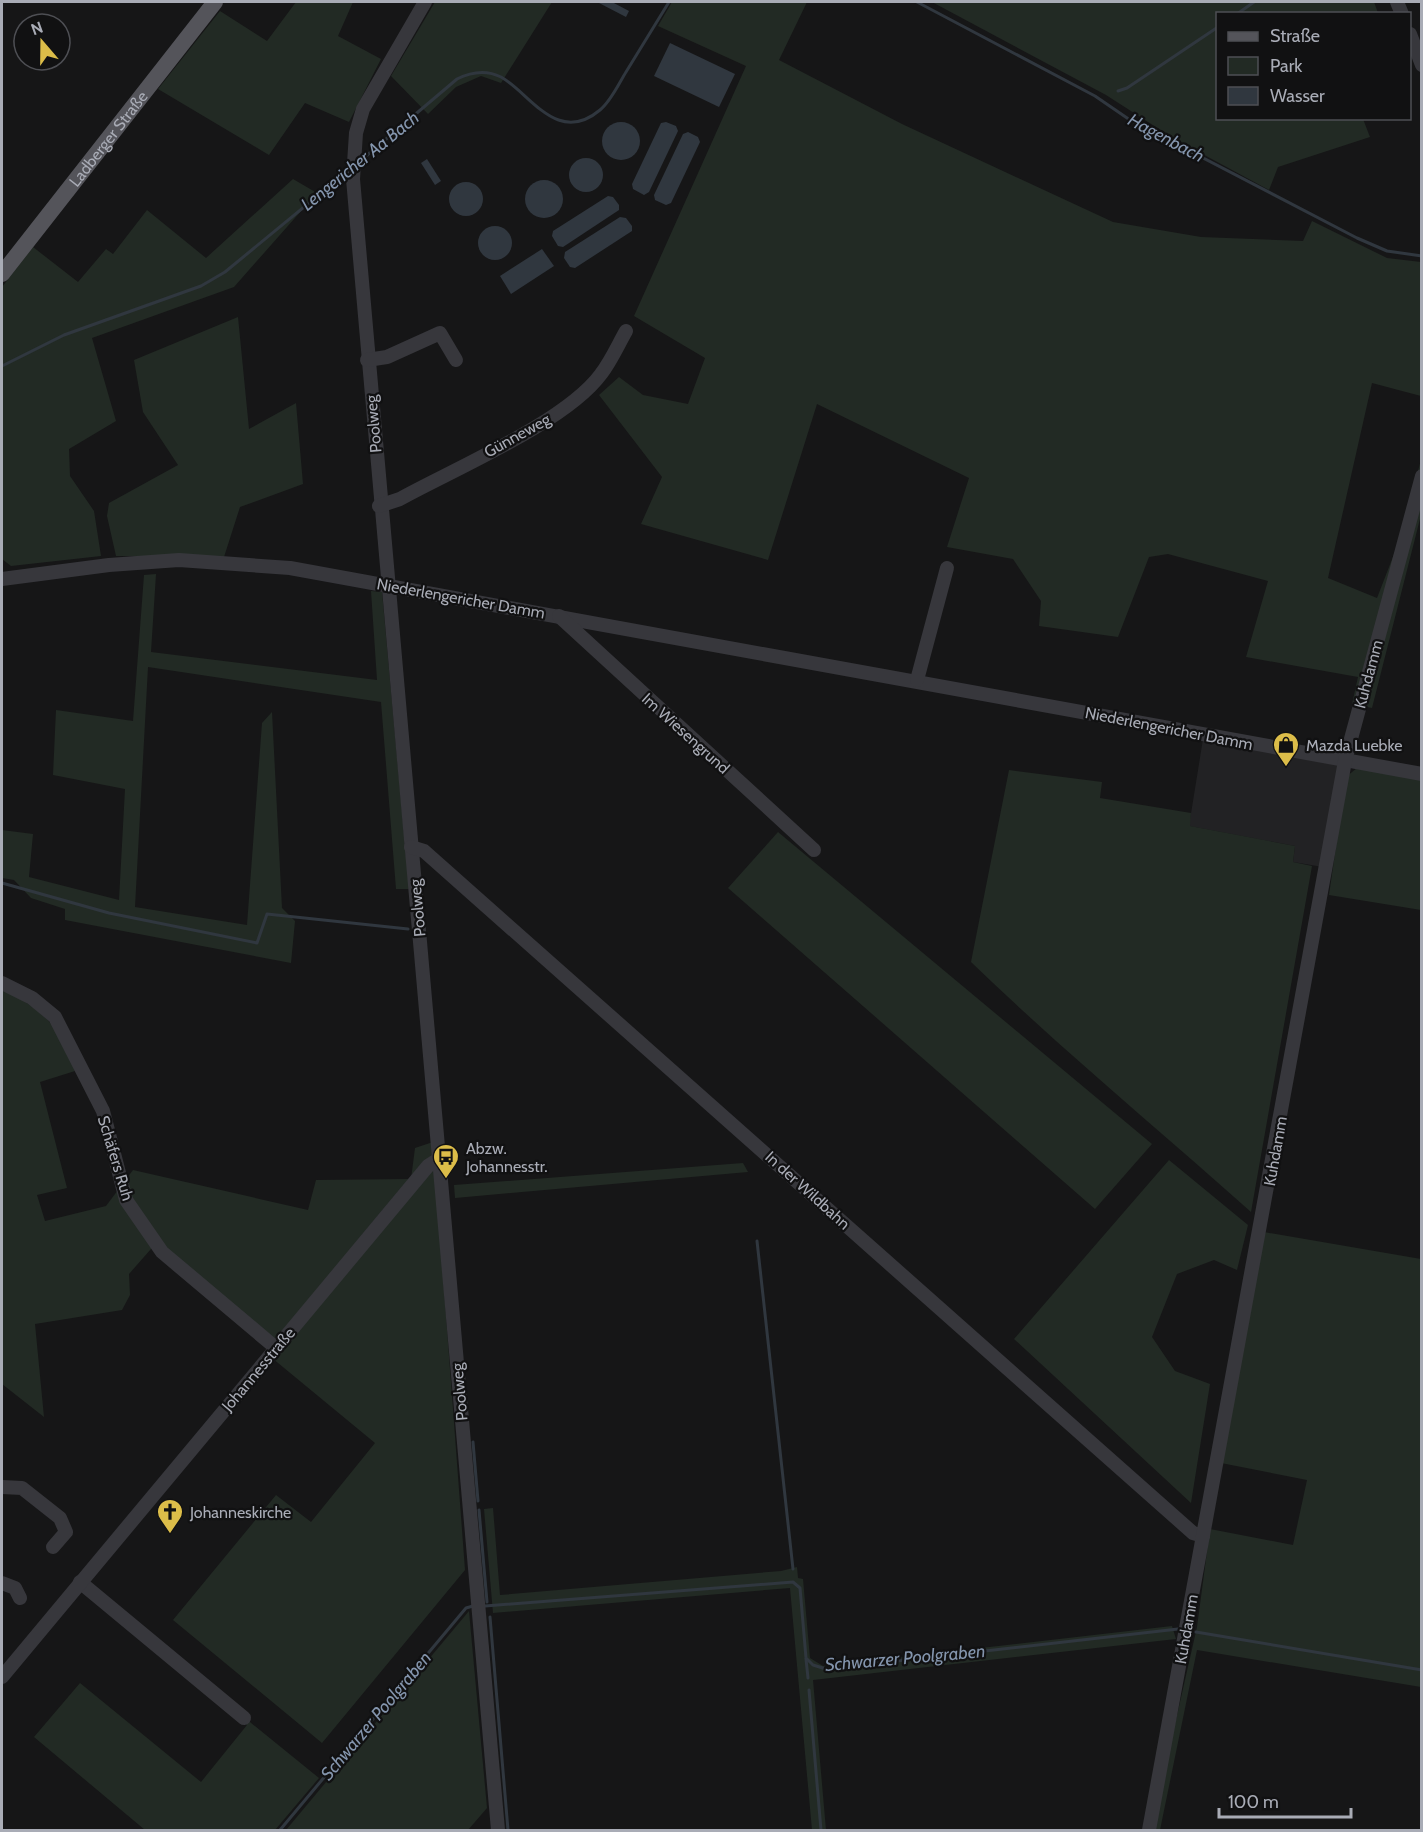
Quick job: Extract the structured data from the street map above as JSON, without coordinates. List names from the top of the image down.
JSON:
{
  "streets": {
    "main road": ["Ladberger Straße"],
    "street": [
      "Poolweg",
      "Günneweg",
      "Niederlengericher Damm",
      "Kuhdamm",
      "Im Wiesengrund",
      "Schäfers Ruh",
      "In der Wildbahn",
      "Johannesstraße"
    ]
  },
  "crossings": [
    ["Poolweg", "Günneweg"],
    ["Poolweg", "Niederlengericher Damm"],
    ["Poolweg", "In der Wildbahn"],
    ["Poolweg", "Johannesstraße"],
    ["Niederlengericher Damm", "Kuhdamm"],
    ["Niederlengericher Damm", "Im Wiesengrund"],
    ["Kuhdamm", "In der Wildbahn"],
    ["Schäfers Ruh", "Johannesstraße"]
  ],
  "water": ["Hagenbach", "Lengericher Aa Bach", "Schwarzer Poolgraben"],
  "places": {
    "shop": ["Mazda Luebke"],
    "bus stop": ["Abzw. Johannesstr."],
    "church": ["Johanneskirche"]
  },
  "legend": ["Straße", "Park", "Wasser"],
  "scale_bar": "100 m",
  "north": "top"
}
